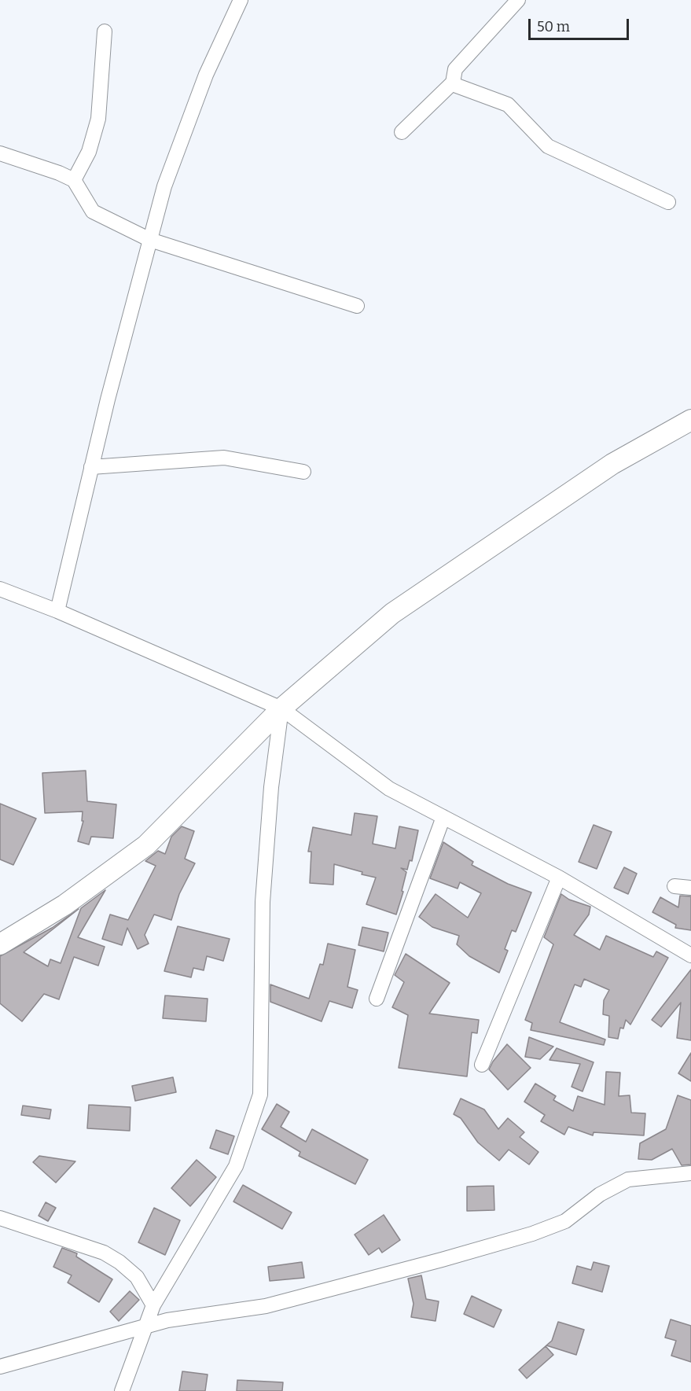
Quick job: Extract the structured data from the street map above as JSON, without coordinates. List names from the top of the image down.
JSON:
{
  "scale_bar": "50 m"
}
